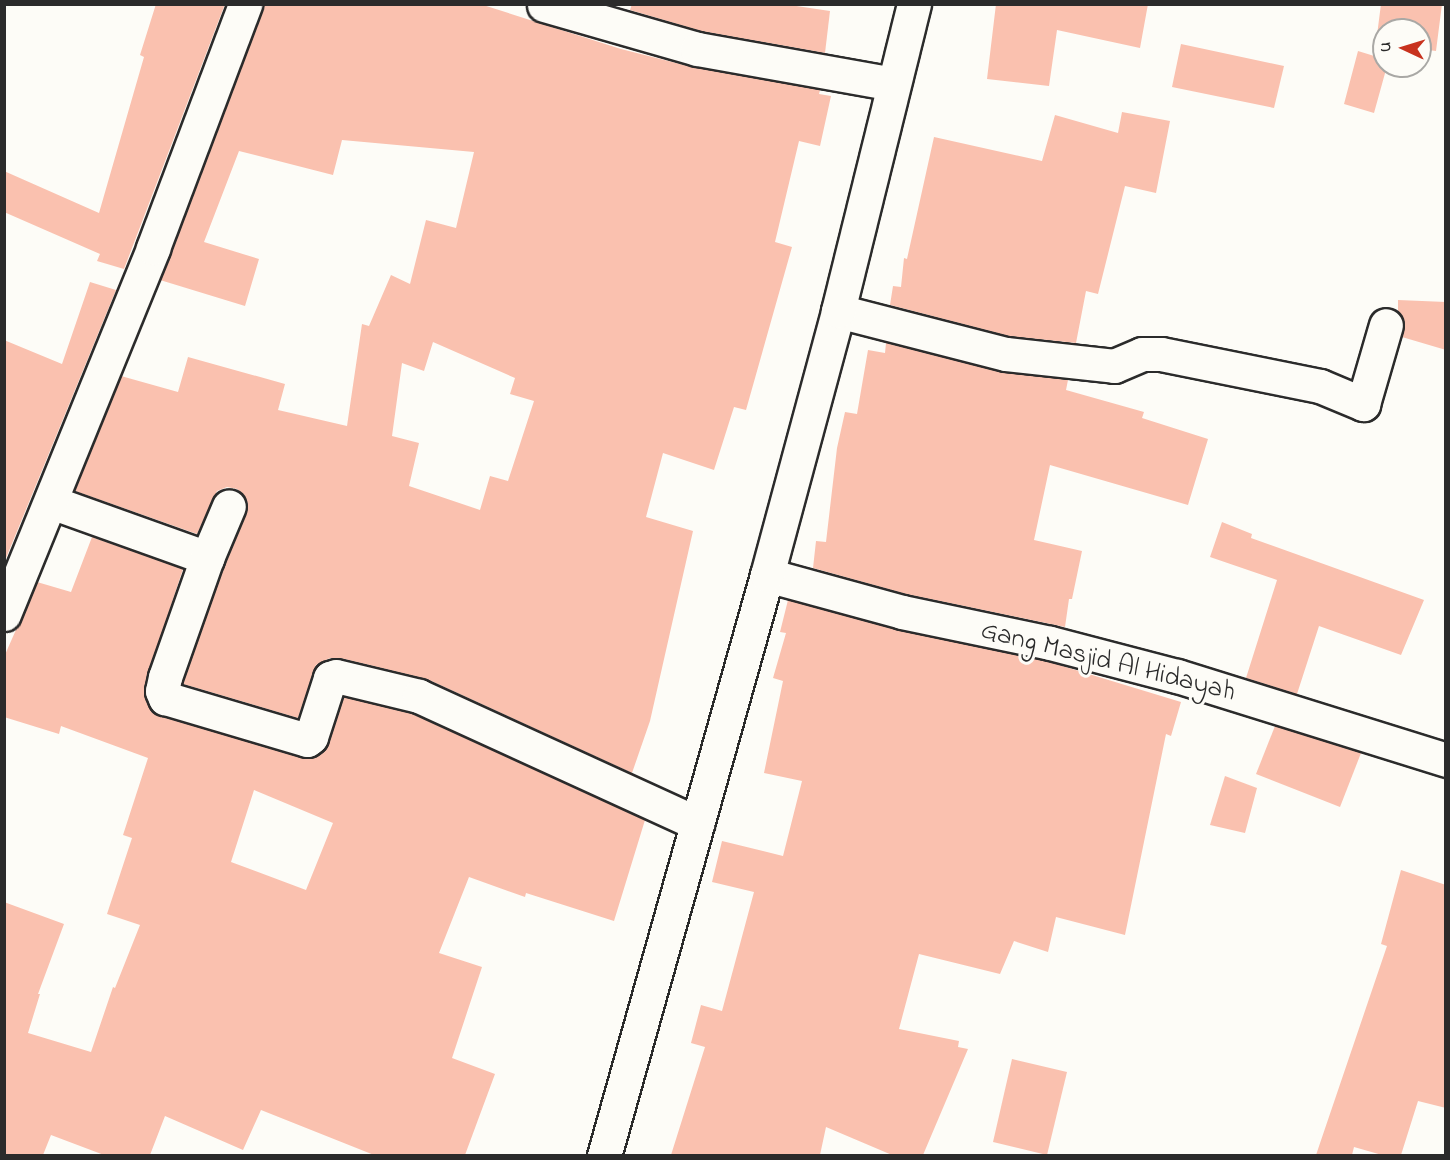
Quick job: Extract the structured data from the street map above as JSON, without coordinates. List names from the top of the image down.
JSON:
{
  "streets": {
    "street": ["Gang Masjid Al Hidayah"]
  },
  "north": "left"
}
